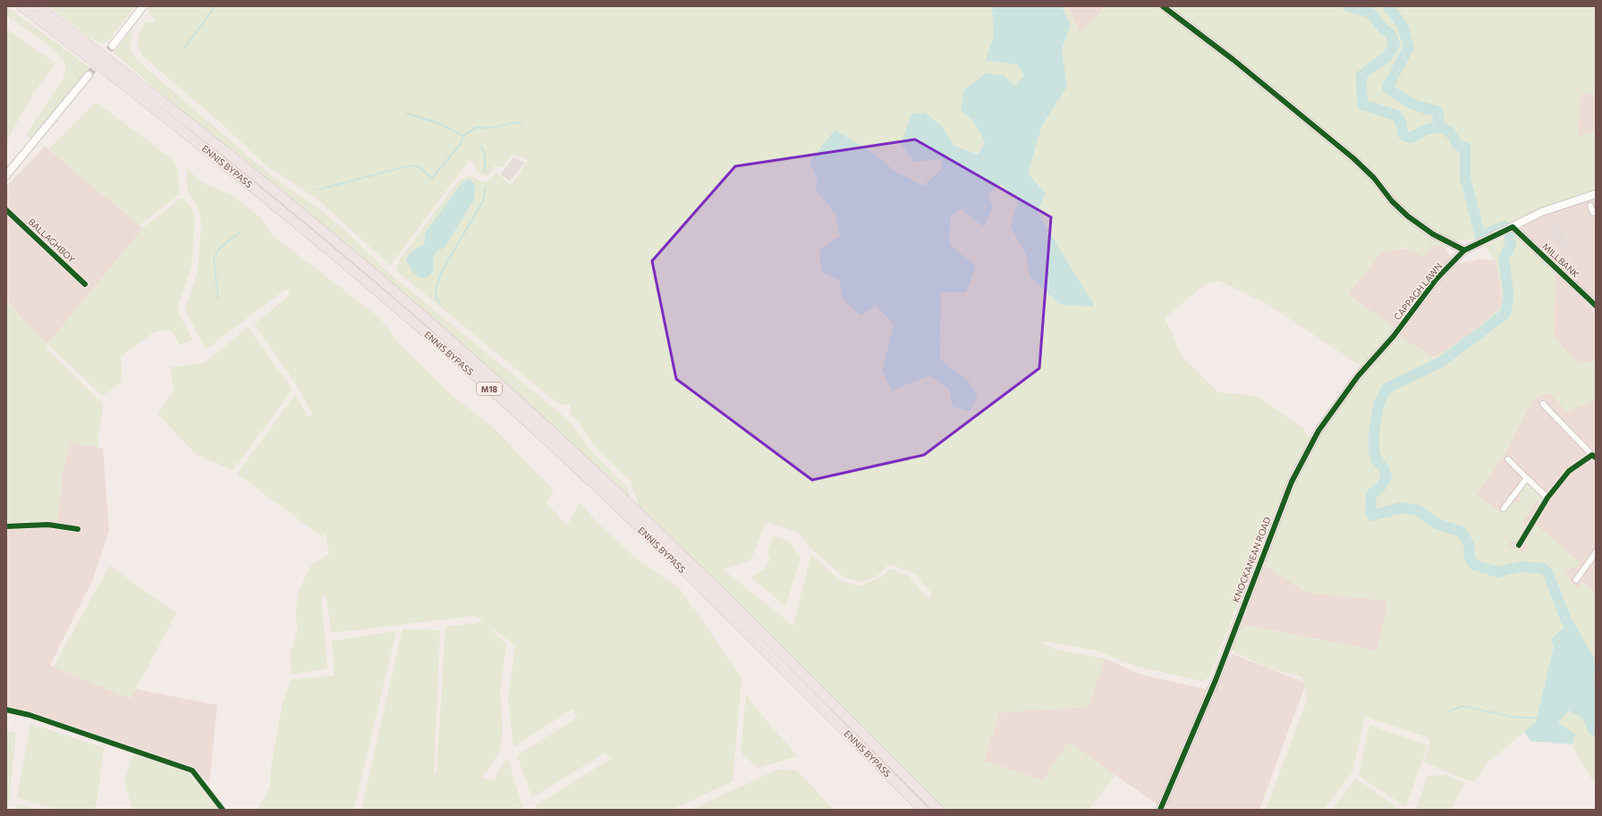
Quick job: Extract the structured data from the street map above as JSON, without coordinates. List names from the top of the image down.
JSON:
{
  "streets": {
    "highway": ["ENNIS BYPASS", "M18"],
    "street": [
      "BALLAGHBOY",
      "MILLBANK",
      "CAPPAGH LAWN",
      "KNOCKANEAN ROAD"
    ]
  },
  "crossings": [
    ["MILLBANK", "CAPPAGH LAWN"],
    ["CAPPAGH LAWN", "KNOCKANEAN ROAD"]
  ]
}
